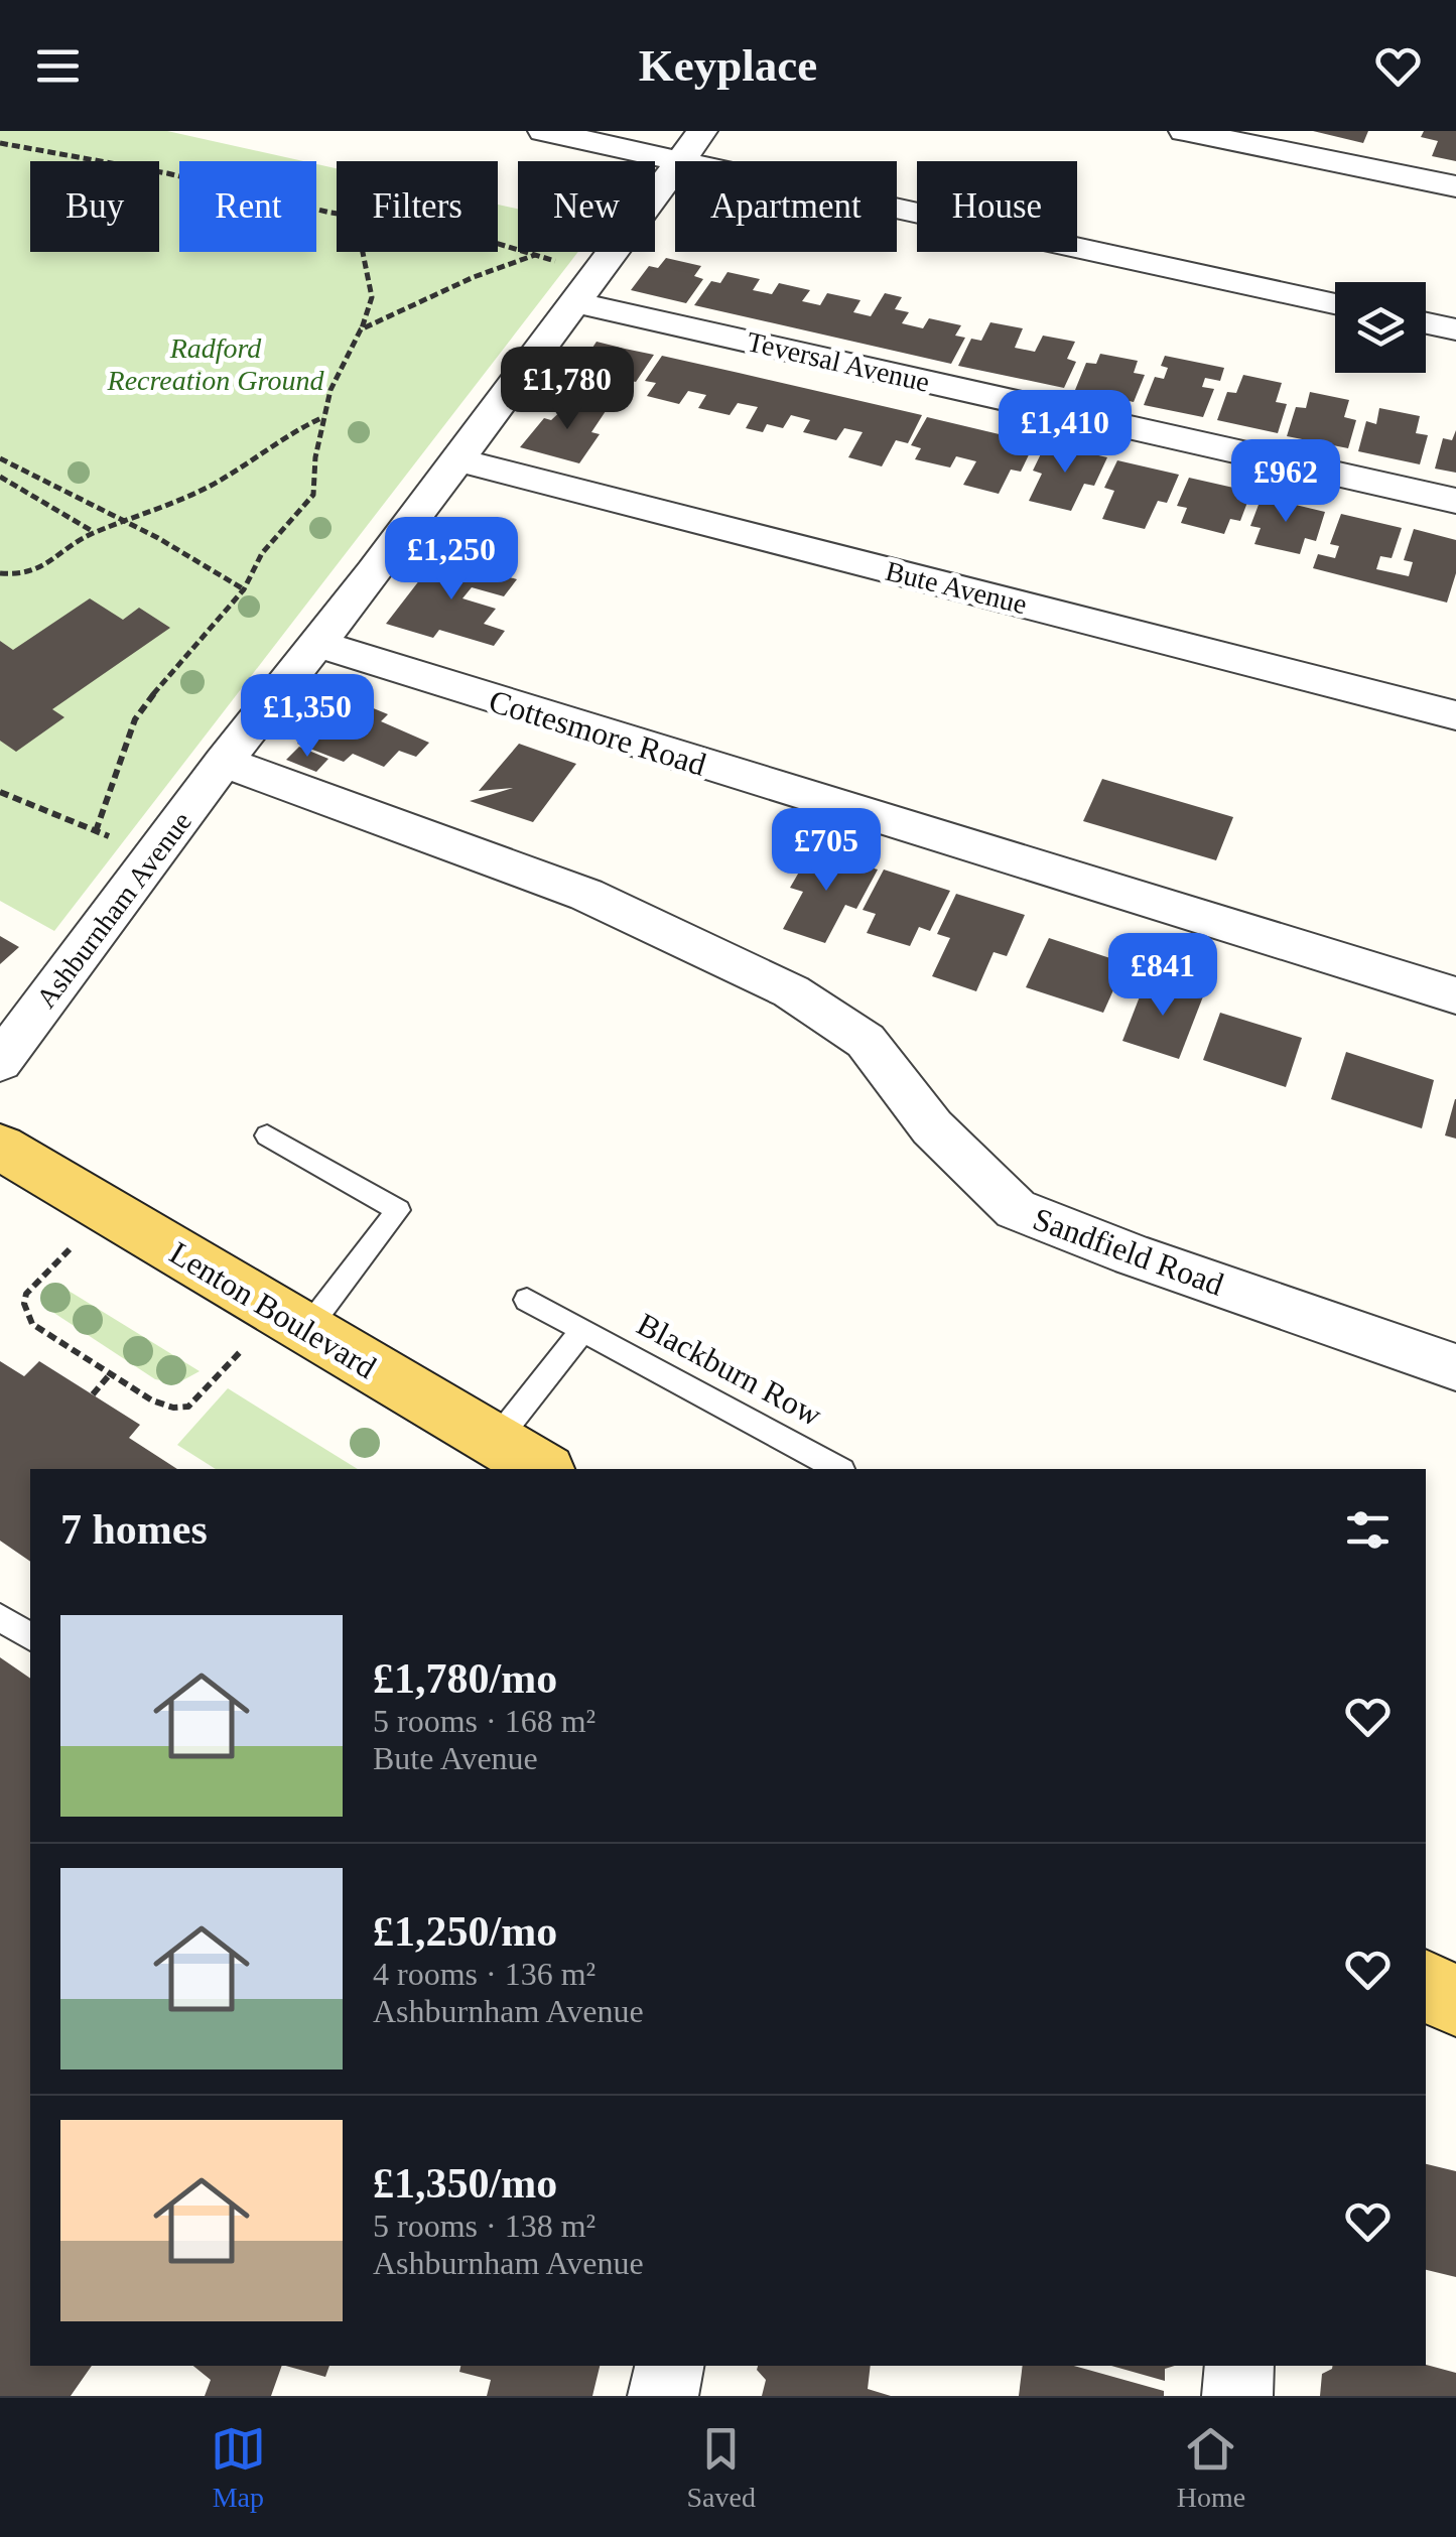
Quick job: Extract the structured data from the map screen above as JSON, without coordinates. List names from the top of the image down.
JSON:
{
  "streets": {
    "main road": ["Lenton Boulevard"],
    "street": [
      "Teversal Avenue",
      "Bute Avenue",
      "Cottesmore Road",
      "Ashburnham Avenue",
      "Sandfield Road"
    ],
    "lane": ["Blackburn Row"]
  },
  "crossings": [
    ["Teversal Avenue", "Ashburnham Avenue"],
    ["Bute Avenue", "Ashburnham Avenue"],
    ["Cottesmore Road", "Ashburnham Avenue"],
    ["Ashburnham Avenue", "Sandfield Road"],
    ["Lenton Boulevard", "Blackburn Row"]
  ],
  "parks": ["Radford Recreation Ground"],
  "page": {
    "header": "Keyplace",
    "chip": [
      "Buy",
      "Rent",
      "Filters",
      "New",
      "Apartment",
      "House"
    ],
    "price": [
      "£1,780",
      "£1,410",
      "£962",
      "£1,250",
      "£1,350",
      "£705",
      "£841"
    ],
    "heading": "7 homes",
    "list": [
      {
        "name": "£1,780/mo",
        "note": "5 rooms · 168 m² · Bute Avenue"
      },
      {
        "name": "£1,250/mo",
        "note": "4 rooms · 136 m² · Ashburnham Avenue"
      },
      {
        "name": "£1,350/mo",
        "note": "5 rooms · 138 m² · Ashburnham Avenue"
      }
    ],
    "tabs": ["Map", "Saved", "Home"]
  }
}
